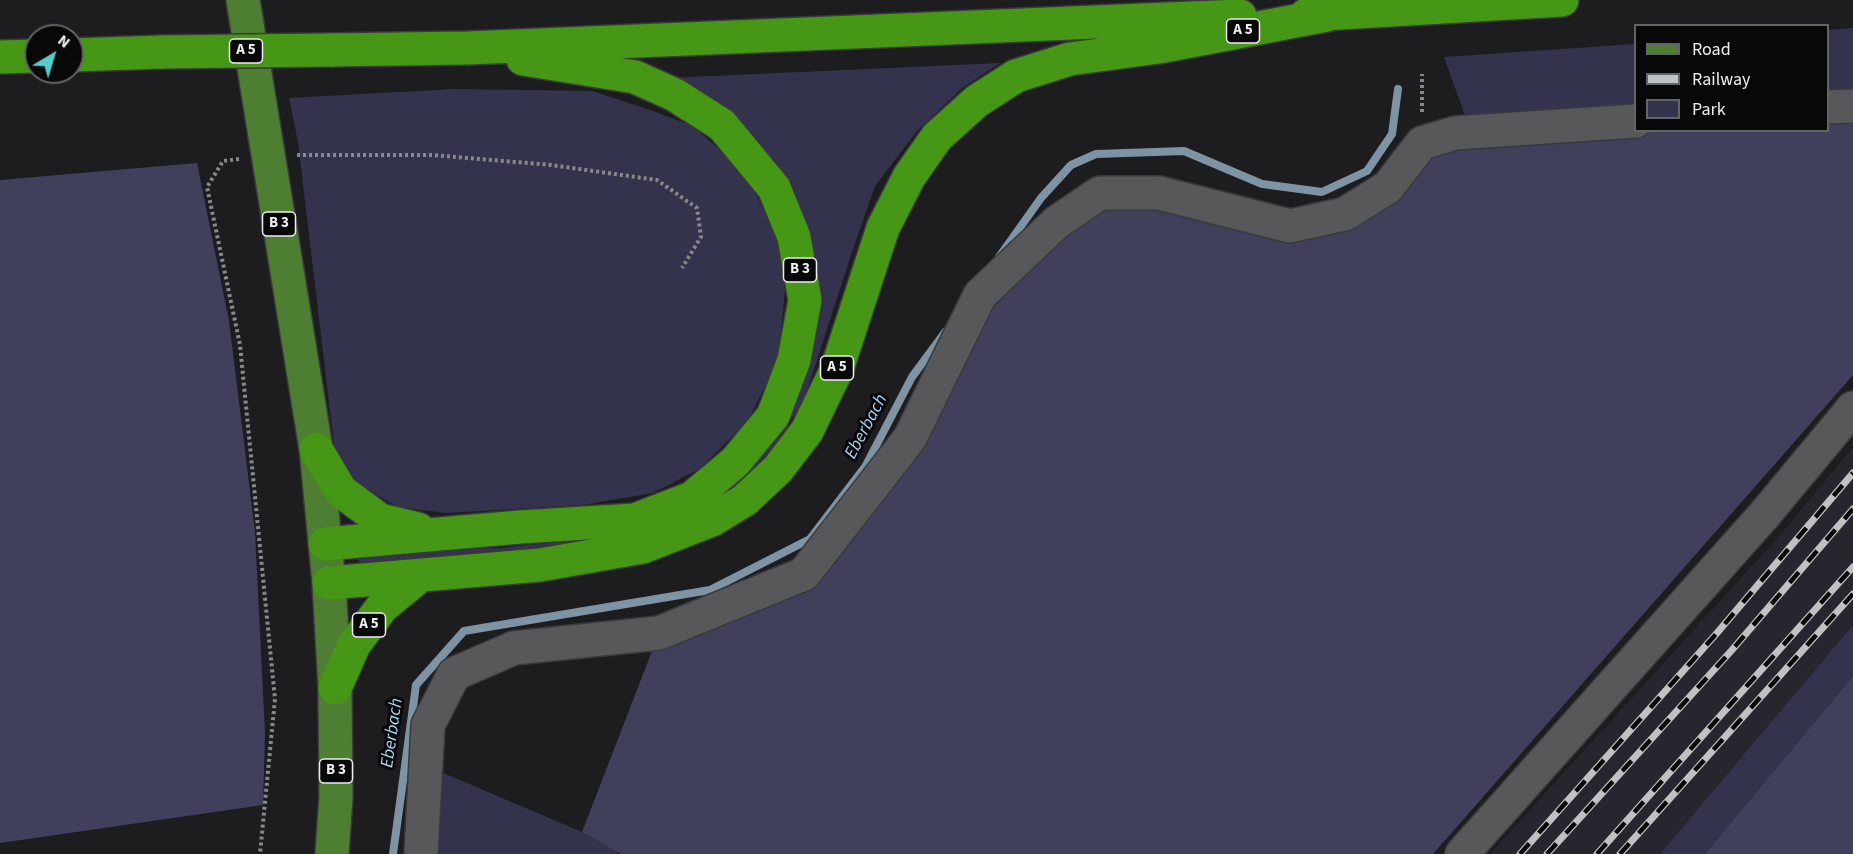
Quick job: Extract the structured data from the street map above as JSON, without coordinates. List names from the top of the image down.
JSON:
{
  "streets": {
    "highway": ["A 5", "B 3"]
  },
  "crossings": [
    ["A 5", "B 3"]
  ],
  "water": ["Eberbach"],
  "legend": ["Road", "Railway", "Park"],
  "north": "top right"
}
